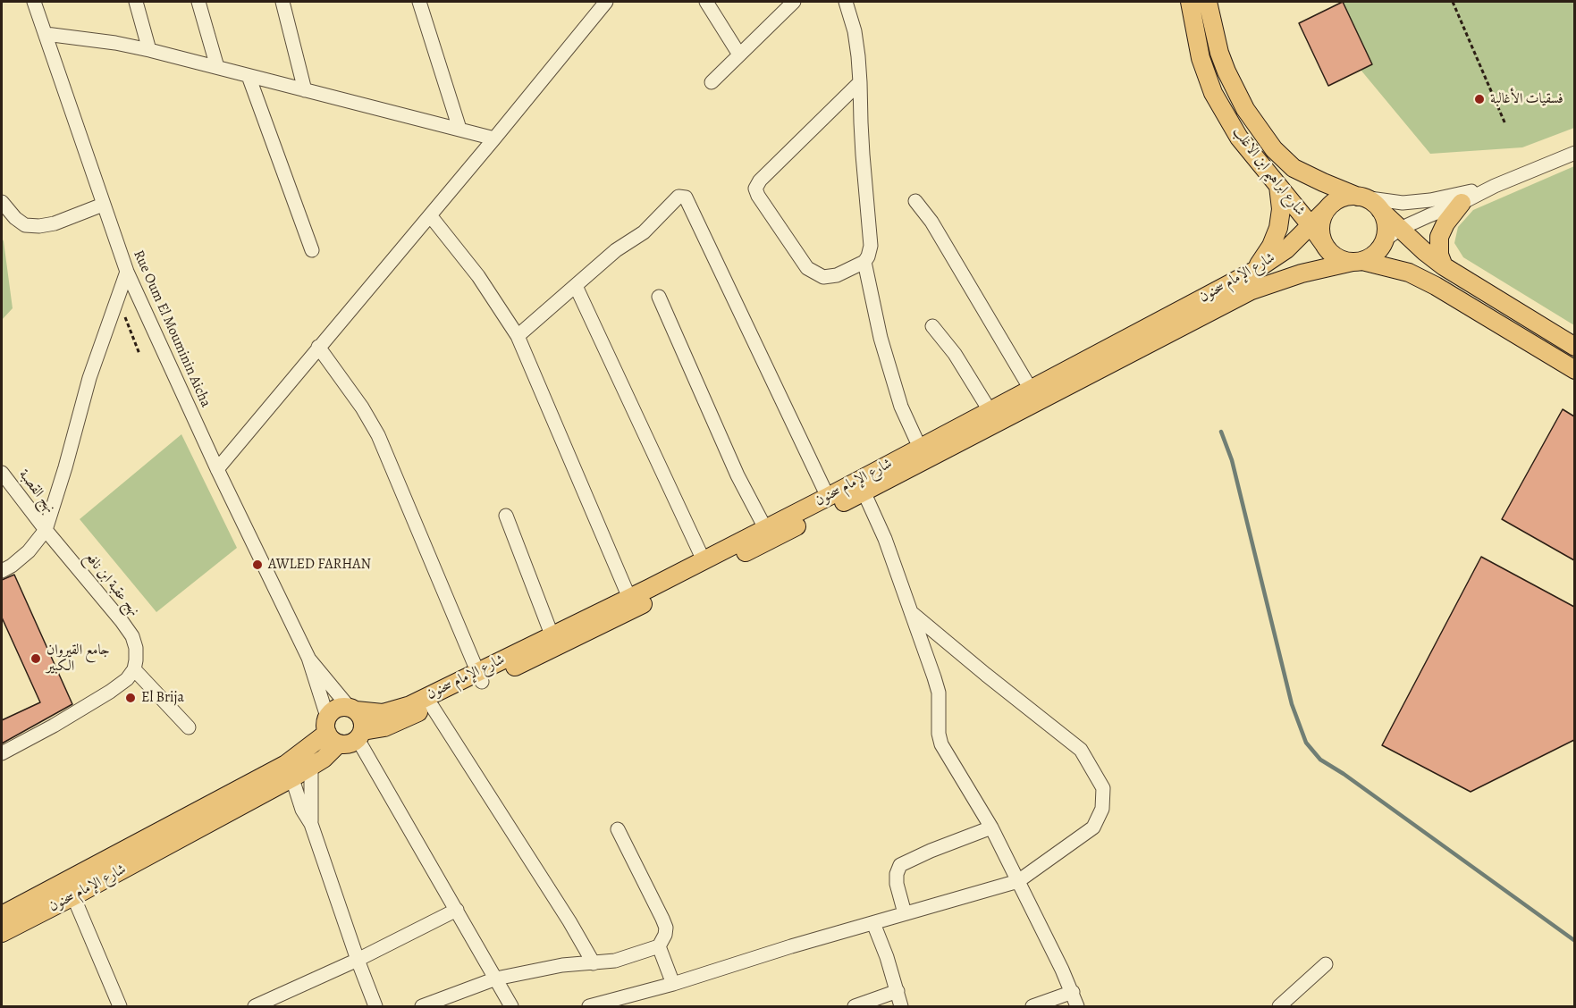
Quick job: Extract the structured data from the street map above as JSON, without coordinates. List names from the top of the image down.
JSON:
{
  "streets": {
    "main road": ["شارع ابراهيم ابن الاغلب", "شارع الإمام سحنون"],
    "street": ["Rue Oum El Mouminin Aicha", "نهج القصبة", "نهج عقبة ابن نافع"]
  },
  "crossings": [
    ["شارع ابراهيم ابن الاغلب", "شارع الإمام سحنون"],
    ["شارع الإمام سحنون", "Rue Oum El Mouminin Aicha"],
    ["نهج القصبة", "نهج عقبة ابن نافع"]
  ],
  "places": [
    "فسقيات الأغالبة",
    "AWLED FARHAN",
    "جامع القيروان الكبير",
    "El Brija"
  ]
}
